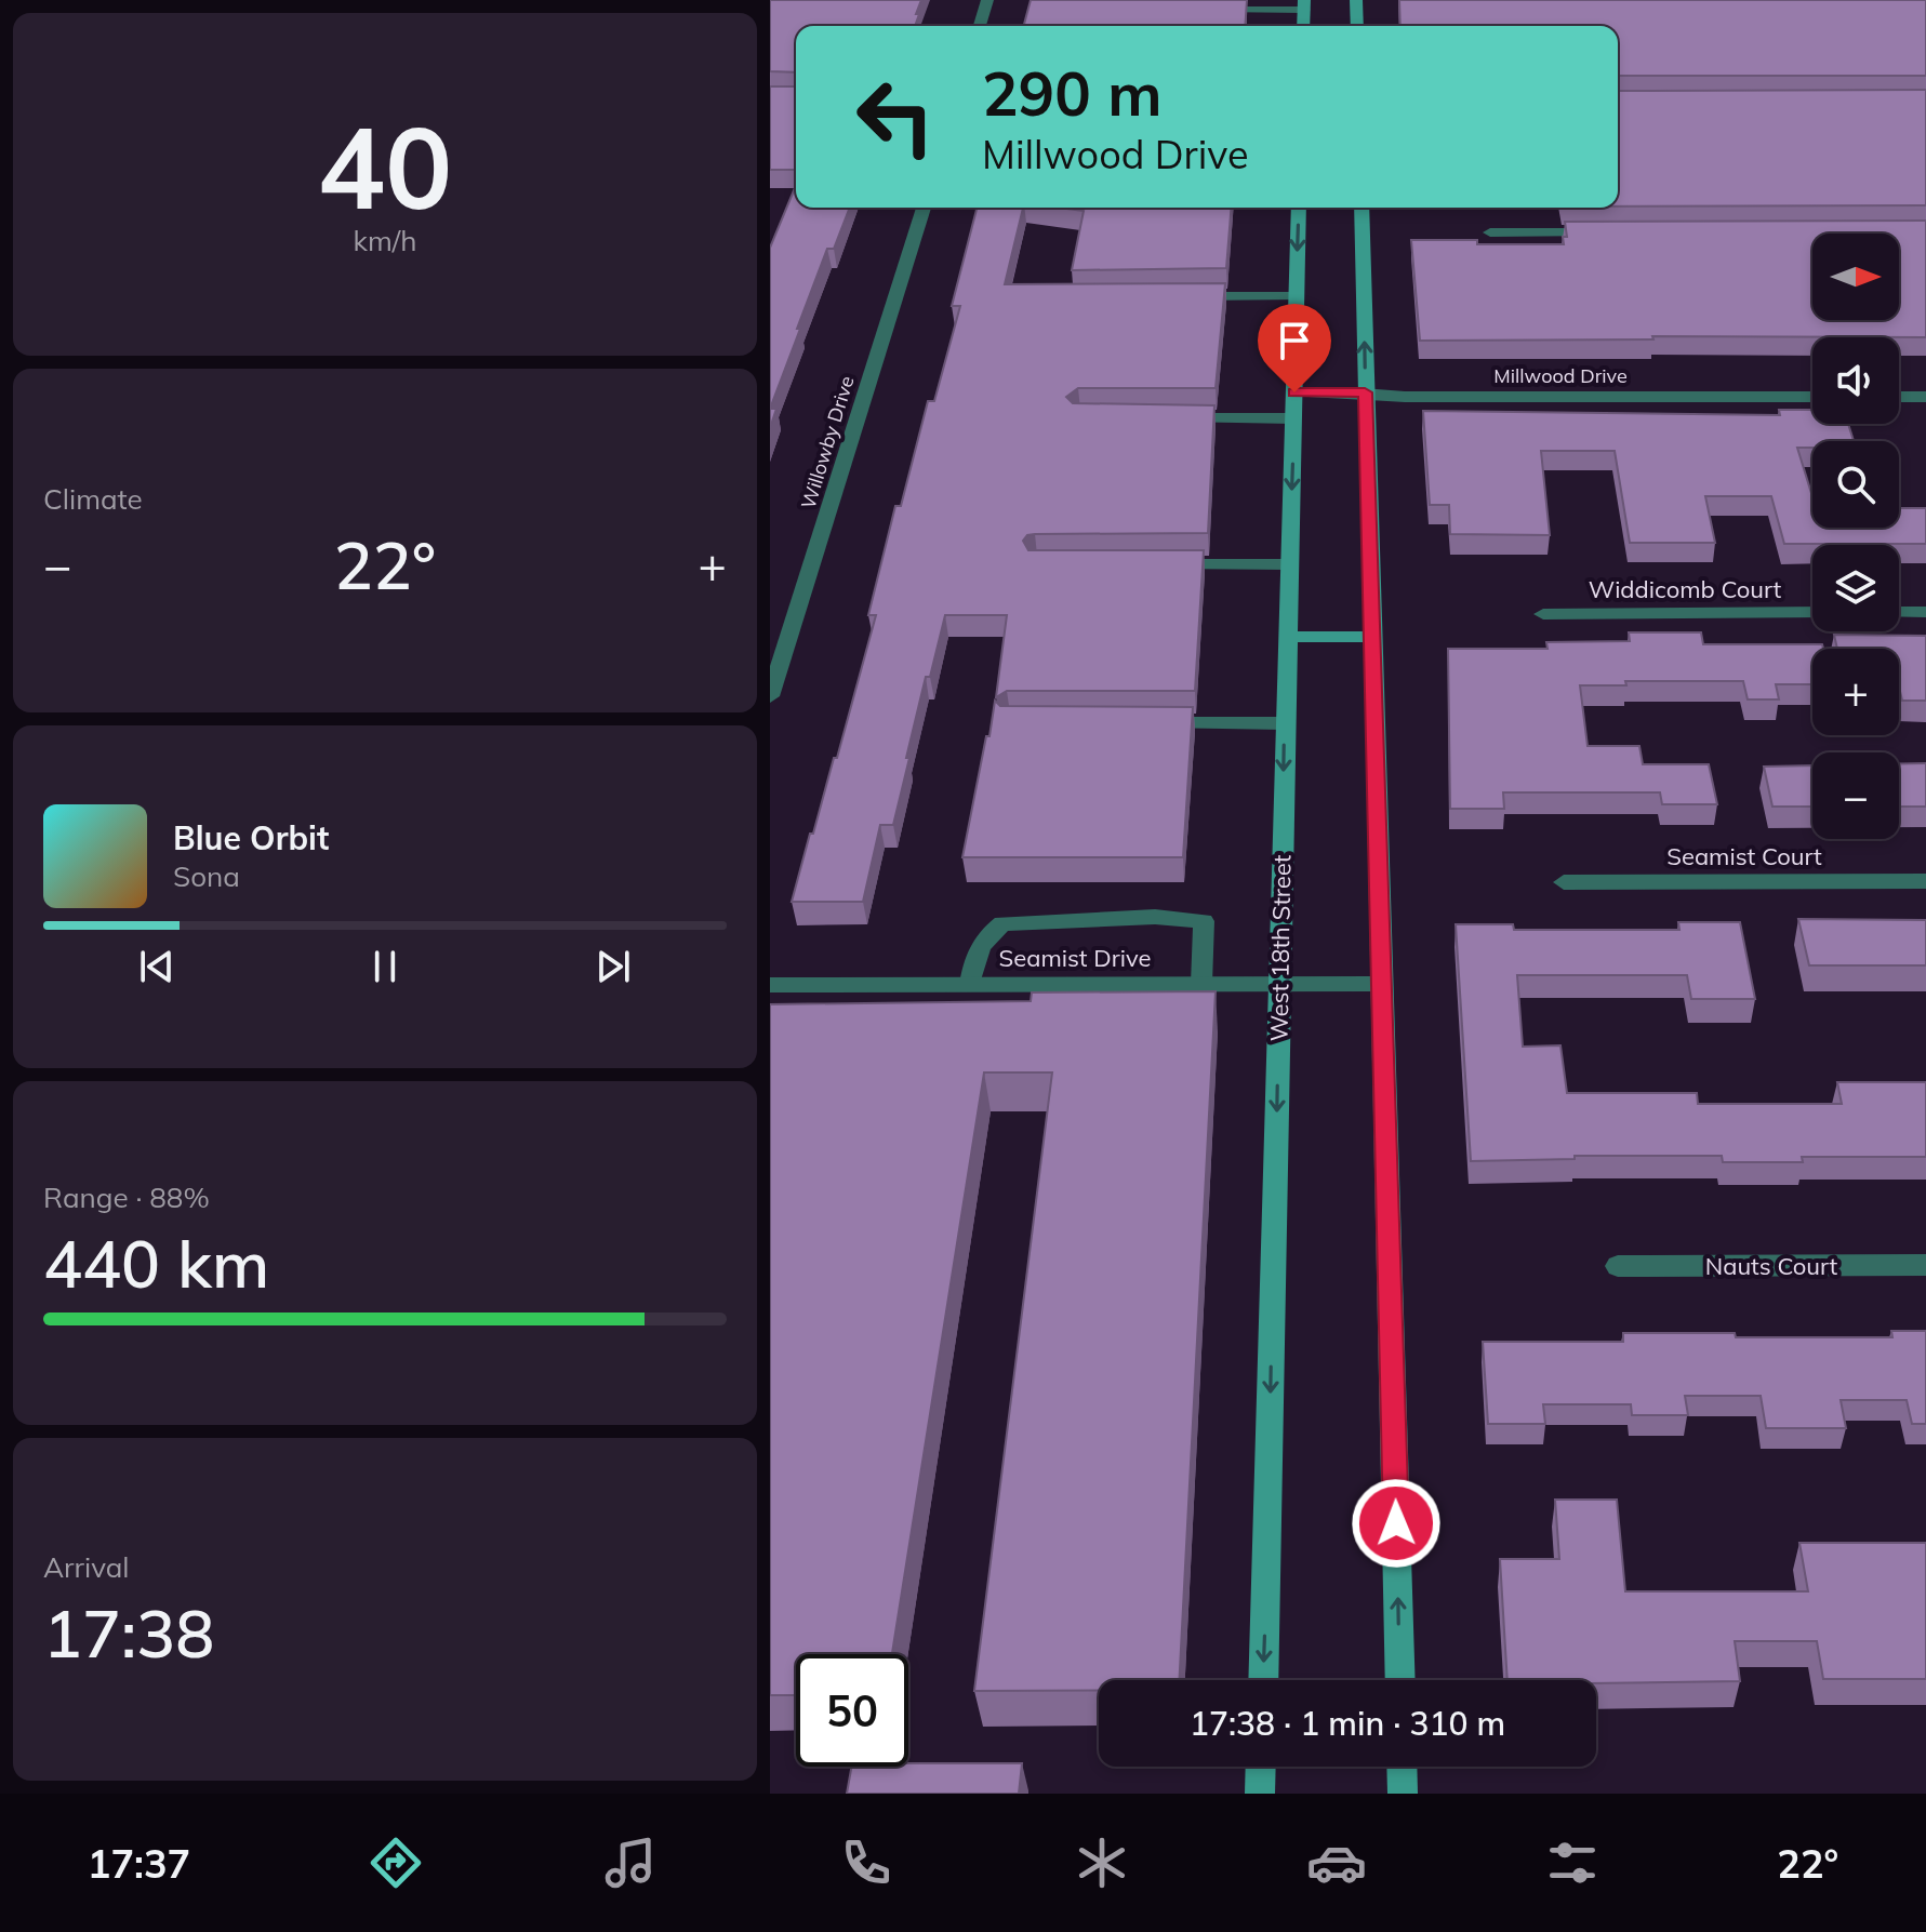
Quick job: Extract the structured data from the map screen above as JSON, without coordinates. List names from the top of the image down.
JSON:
{
  "streets": {
    "main road": ["West 18th Street"],
    "street": [
      "Millwood Drive",
      "Willowby Drive",
      "Widdicomb Court",
      "Seamist Court",
      "Seamist Drive",
      "Nauts Court"
    ]
  },
  "crossings": [
    ["Millwood Drive", "West 18th Street"],
    ["West 18th Street", "Seamist Drive"]
  ],
  "north": "right",
  "page": {
    "tile": [
      ["40", "km/h"],
      "Climate",
      ["Range · 88%", "440 km"],
      ["Arrival", "17:38"]
    ],
    "turn": ["290 m", "Millwood Drive"],
    "map_buttons": ["+", "−"],
    "heat": ["−", "22°", "+"],
    "song": ["Blue Orbit", "Sona"],
    "limit": "50",
    "trip": "17:38 · 1 min · 310 m",
    "tabs": ["17:37", "22°"]
  }
}
